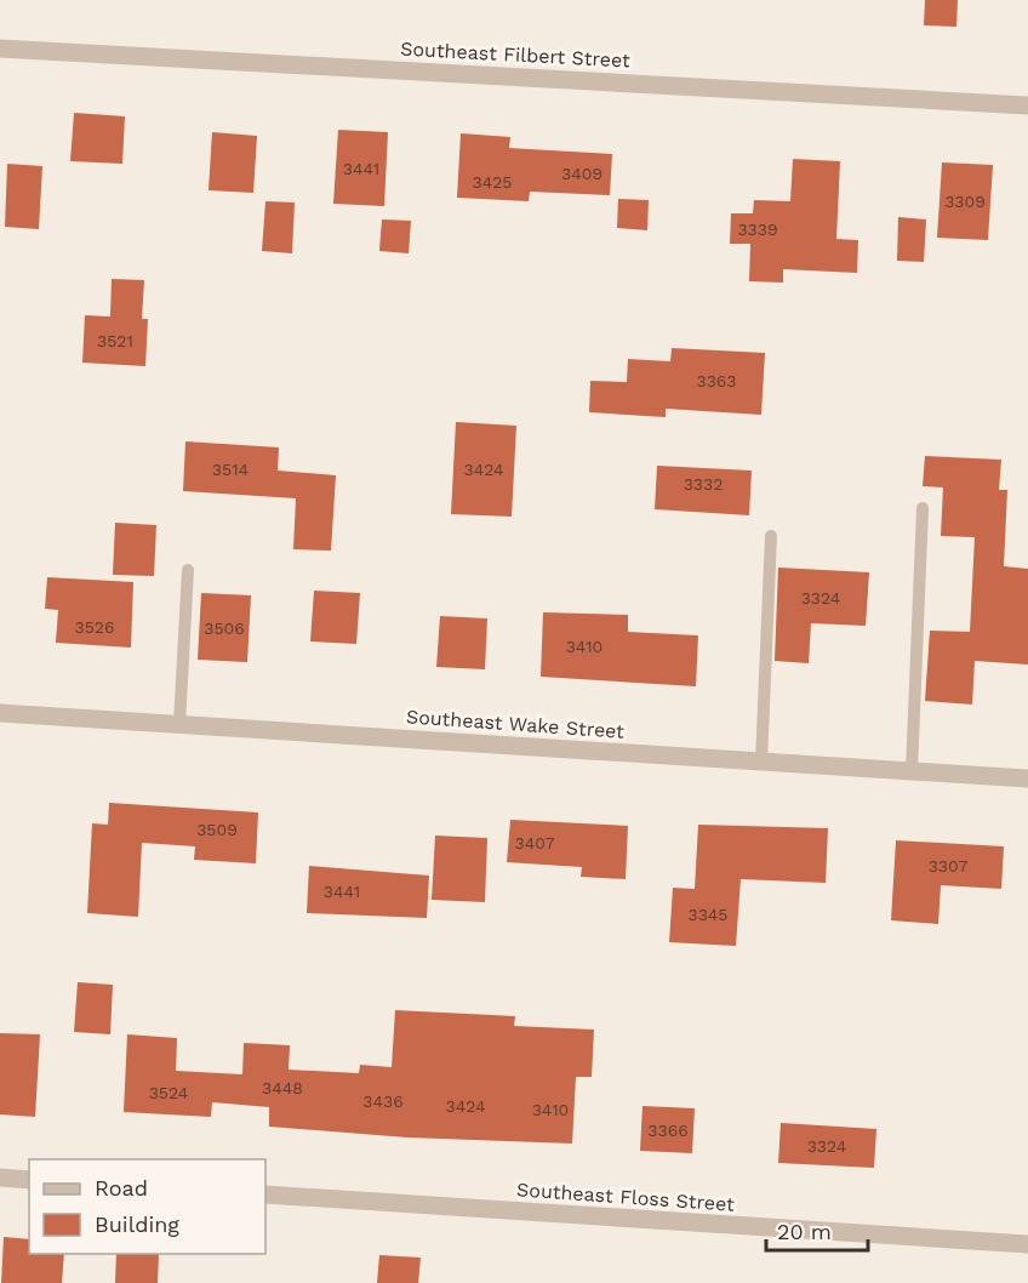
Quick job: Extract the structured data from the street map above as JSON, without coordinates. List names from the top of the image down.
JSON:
{
  "streets": {
    "street": ["Southeast Filbert Street", "Southeast Wake Street", "Southeast Floss Street"]
  },
  "house_numbers": [
    "3441",
    "3409",
    "3425",
    "3309",
    "3339",
    "3521",
    "3363",
    "3514",
    "3424",
    "3332",
    "3324",
    "3526",
    "3506",
    "3410",
    "3509",
    "3407",
    "3307",
    "3441",
    "3345",
    "3448",
    "3524",
    "3436",
    "3424",
    "3410",
    "3366",
    "3324"
  ],
  "legend": ["Road", "Building"],
  "scale_bar": "20 m"
}
